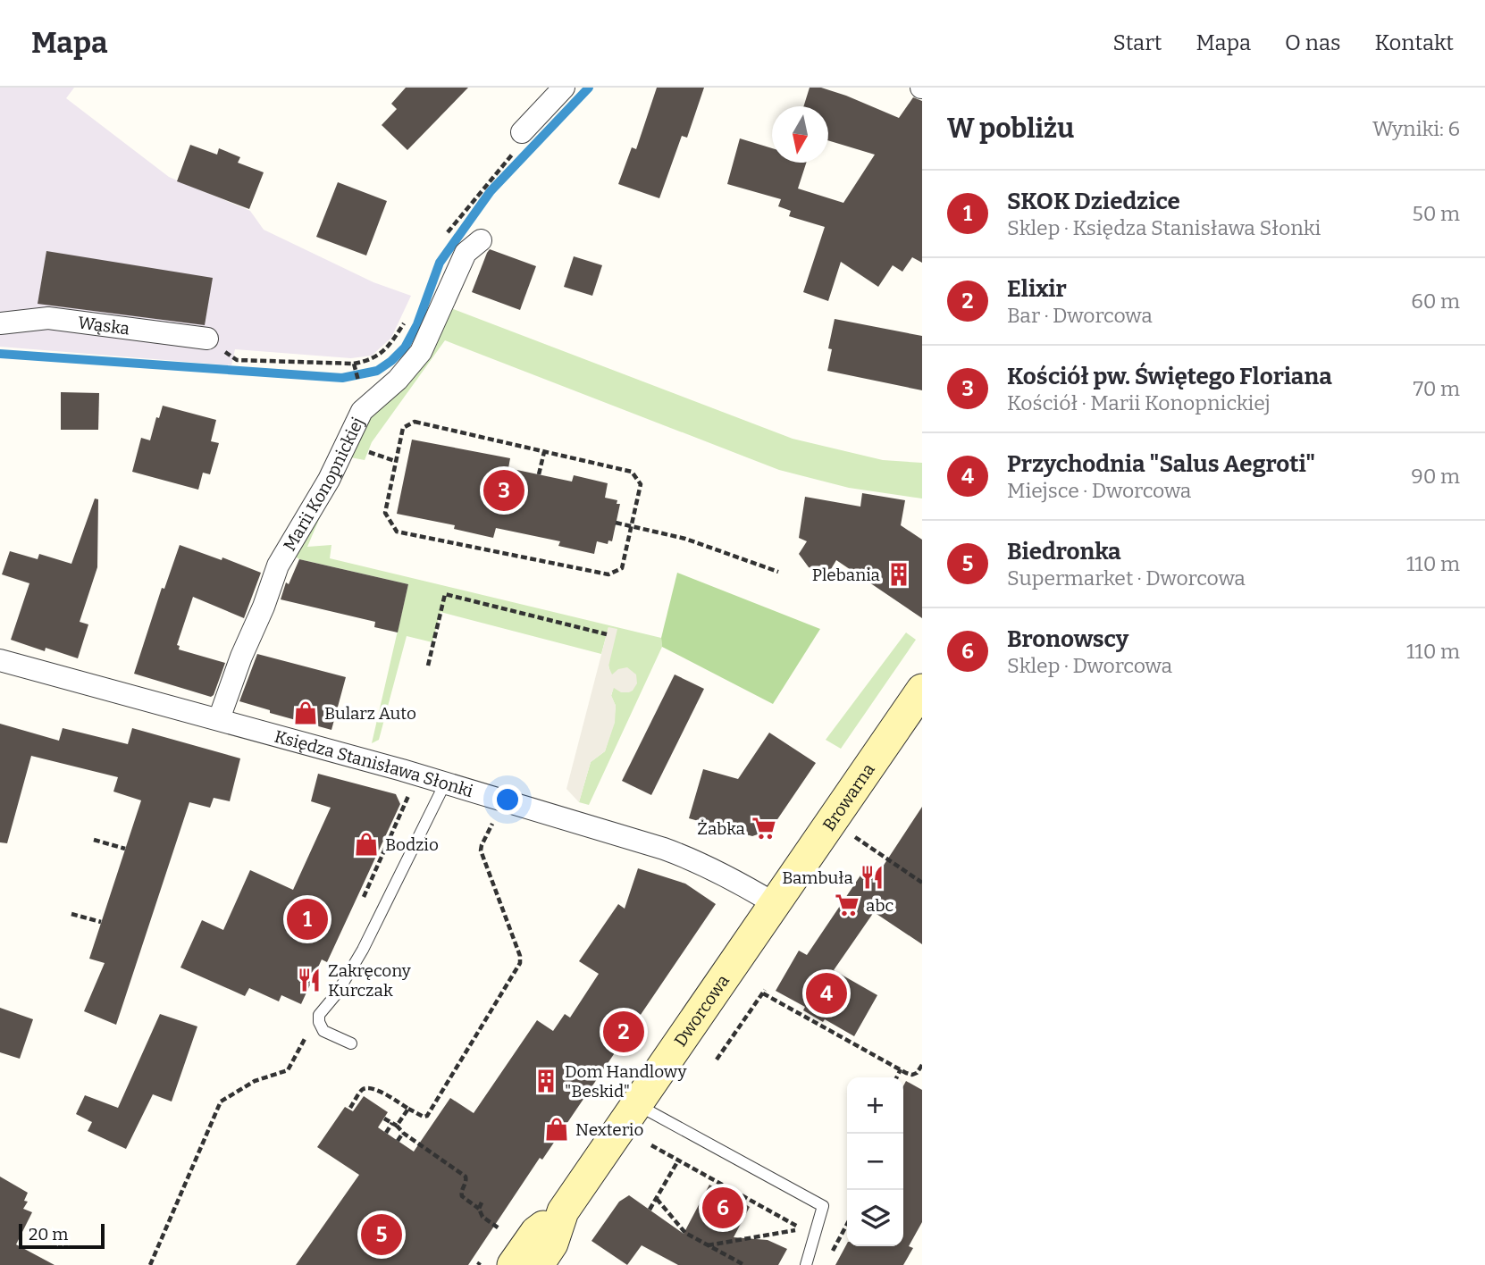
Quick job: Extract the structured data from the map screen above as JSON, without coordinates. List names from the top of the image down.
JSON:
{
  "streets": {
    "street": [
      "Wąska",
      "Marii Konopnickiej",
      "Księdza Stanisława Słonki",
      "Browarna",
      "Dworcowa"
    ]
  },
  "crossings": [
    ["Marii Konopnickiej", "Księdza Stanisława Słonki"],
    ["Księdza Stanisława Słonki", "Browarna"],
    ["Księdza Stanisława Słonki", "Dworcowa"],
    ["Browarna", "Dworcowa"]
  ],
  "places": {
    "building": ["Plebania", "Dom Handlowy \"Beskid\""],
    "shop": ["Bularz Auto", "Bodzio", "Nexterio"],
    "supermarket": ["Żabka", "abc"],
    "restaurant": ["Bambuła", "Zakręcony Kurczak"]
  },
  "scale_bar": "20 m",
  "north": "bottom",
  "page": {
    "header": "Mapa",
    "nav": [
      "Start",
      "Mapa",
      "O nas",
      "Kontakt"
    ],
    "heading": ["W pobliżu", "Wyniki: 6"],
    "list": [
      {
        "mark": "1",
        "name": "SKOK Dziedzice",
        "note": "Sklep · Księdza Stanisława Słonki",
        "value": "50 m"
      },
      {
        "mark": "2",
        "name": "Elixir",
        "note": "Bar · Dworcowa",
        "value": "60 m"
      },
      {
        "mark": "3",
        "name": "Kościół pw. Świętego Floriana",
        "note": "Kościół · Marii Konopnickiej",
        "value": "70 m"
      },
      {
        "mark": "4",
        "name": "Przychodnia \"Salus Aegroti\"",
        "note": "Miejsce · Dworcowa",
        "value": "90 m"
      },
      {
        "mark": "5",
        "name": "Biedronka",
        "note": "Supermarket · Dworcowa",
        "value": "110 m"
      },
      {
        "mark": "6",
        "name": "Bronowscy",
        "note": "Sklep · Dworcowa",
        "value": "110 m"
      }
    ],
    "pins": [
      "3",
      "1",
      "4",
      "2",
      "6",
      "5"
    ],
    "map_buttons": ["+", "−"],
    "scale": "20 m"
  }
}
